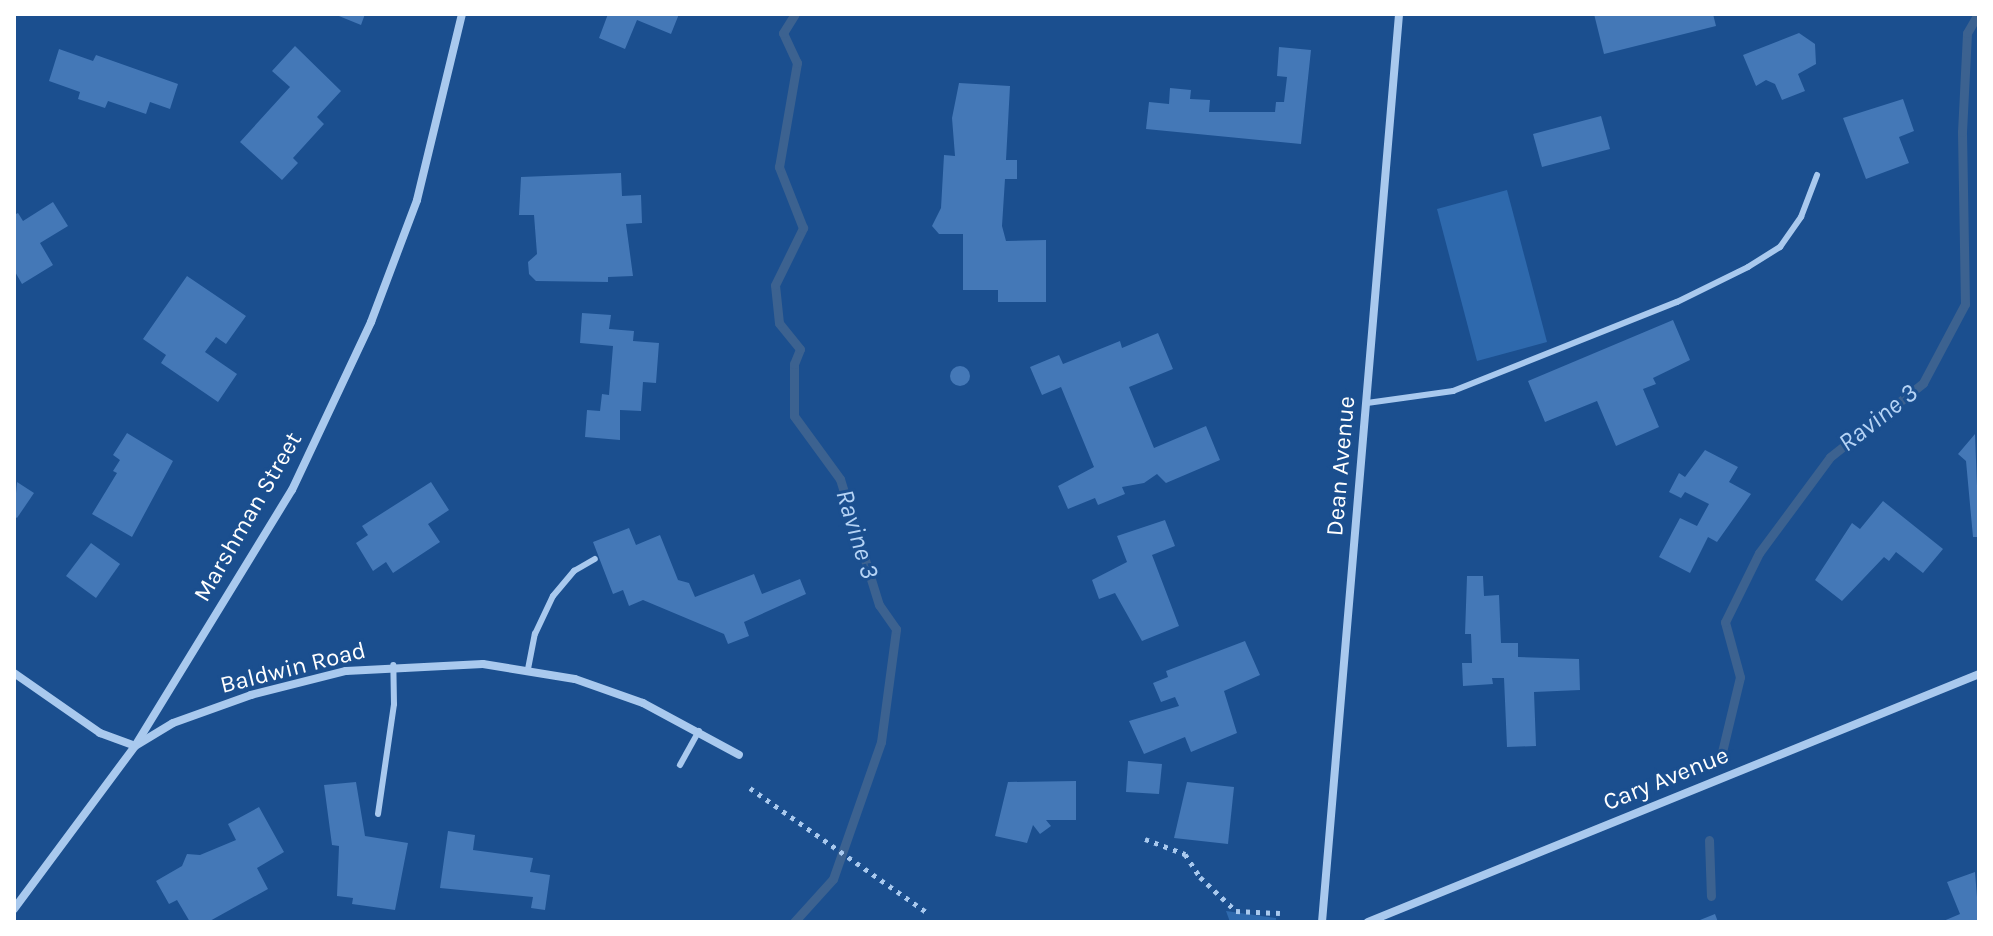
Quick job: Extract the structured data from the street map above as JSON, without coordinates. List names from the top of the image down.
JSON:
{
  "streets": {
    "street": [
      "Dean Avenue",
      "Marshman Street",
      "Baldwin Road",
      "Cary Avenue"
    ]
  },
  "crossings": [
    ["Marshman Street", "Baldwin Road"]
  ],
  "water": ["Ravine 3"]
}
